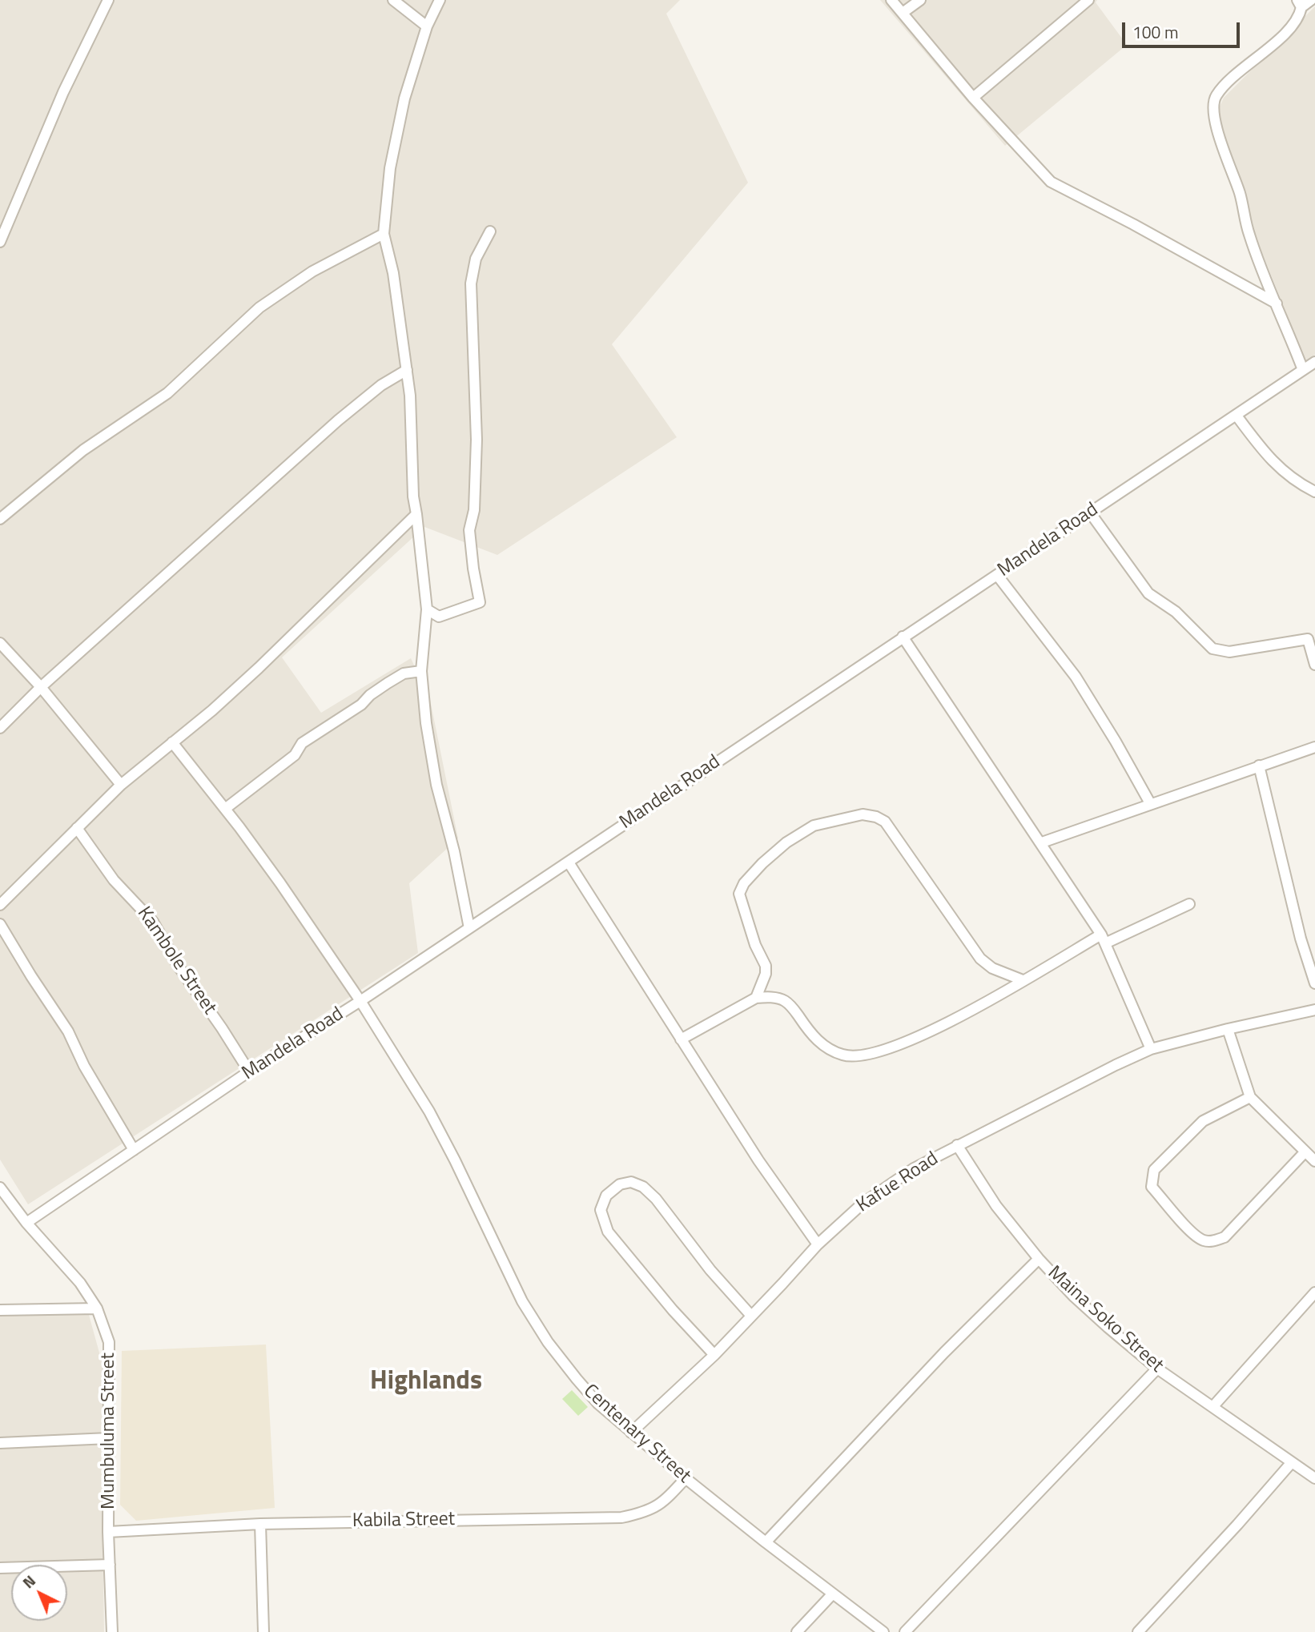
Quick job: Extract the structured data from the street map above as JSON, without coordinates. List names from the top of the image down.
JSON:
{
  "streets": {
    "street": [
      "Mandela Road",
      "Kambole Street",
      "Kafue Road",
      "Maina Soko Street",
      "Mumbuluma Street",
      "Centenary Street",
      "Kabila Street"
    ]
  },
  "crossings": [
    ["Mandela Road", "Kambole Street"],
    ["Mandela Road", "Mumbuluma Street"],
    ["Mandela Road", "Centenary Street"],
    ["Kafue Road", "Maina Soko Street"],
    ["Kafue Road", "Centenary Street"],
    ["Mumbuluma Street", "Kabila Street"],
    ["Centenary Street", "Kabila Street"]
  ],
  "districts": ["Highlands"],
  "scale_bar": "100 m",
  "north": "top left"
}
